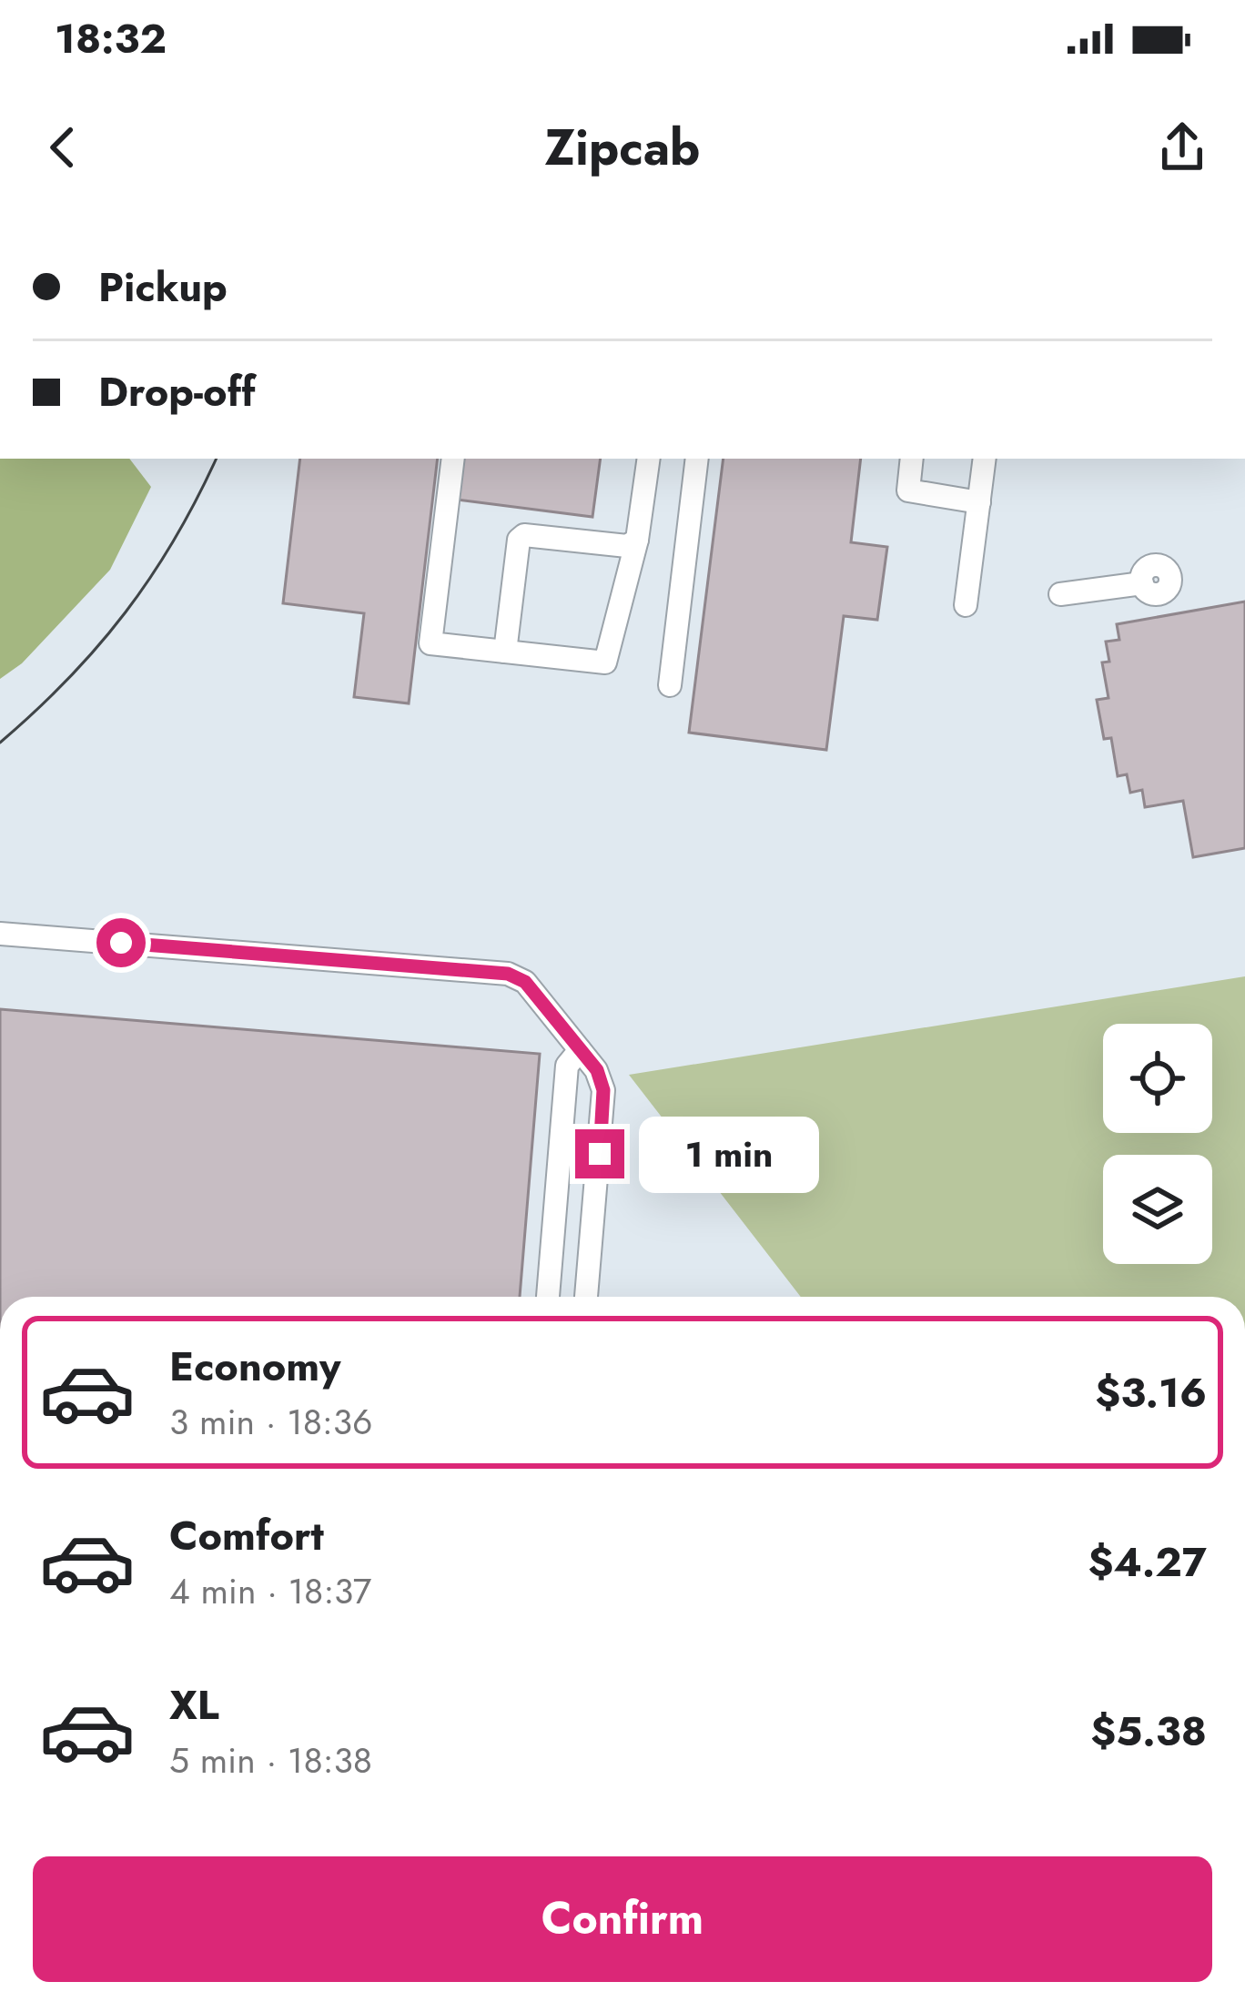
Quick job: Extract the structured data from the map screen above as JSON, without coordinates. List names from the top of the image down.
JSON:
{
  "page": {
    "status": "18:32",
    "header": "Zipcab",
    "banner": ["Pickup", "Drop-off"],
    "bubble": "1 min",
    "list": [
      {
        "name": "Economy",
        "note": "3 min · 18:36",
        "value": "$3.16"
      },
      {
        "name": "Comfort",
        "note": "4 min · 18:37",
        "value": "$4.27"
      },
      {
        "name": "XL",
        "note": "5 min · 18:38",
        "value": "$5.38"
      }
    ],
    "buttons": "Confirm"
  }
}
